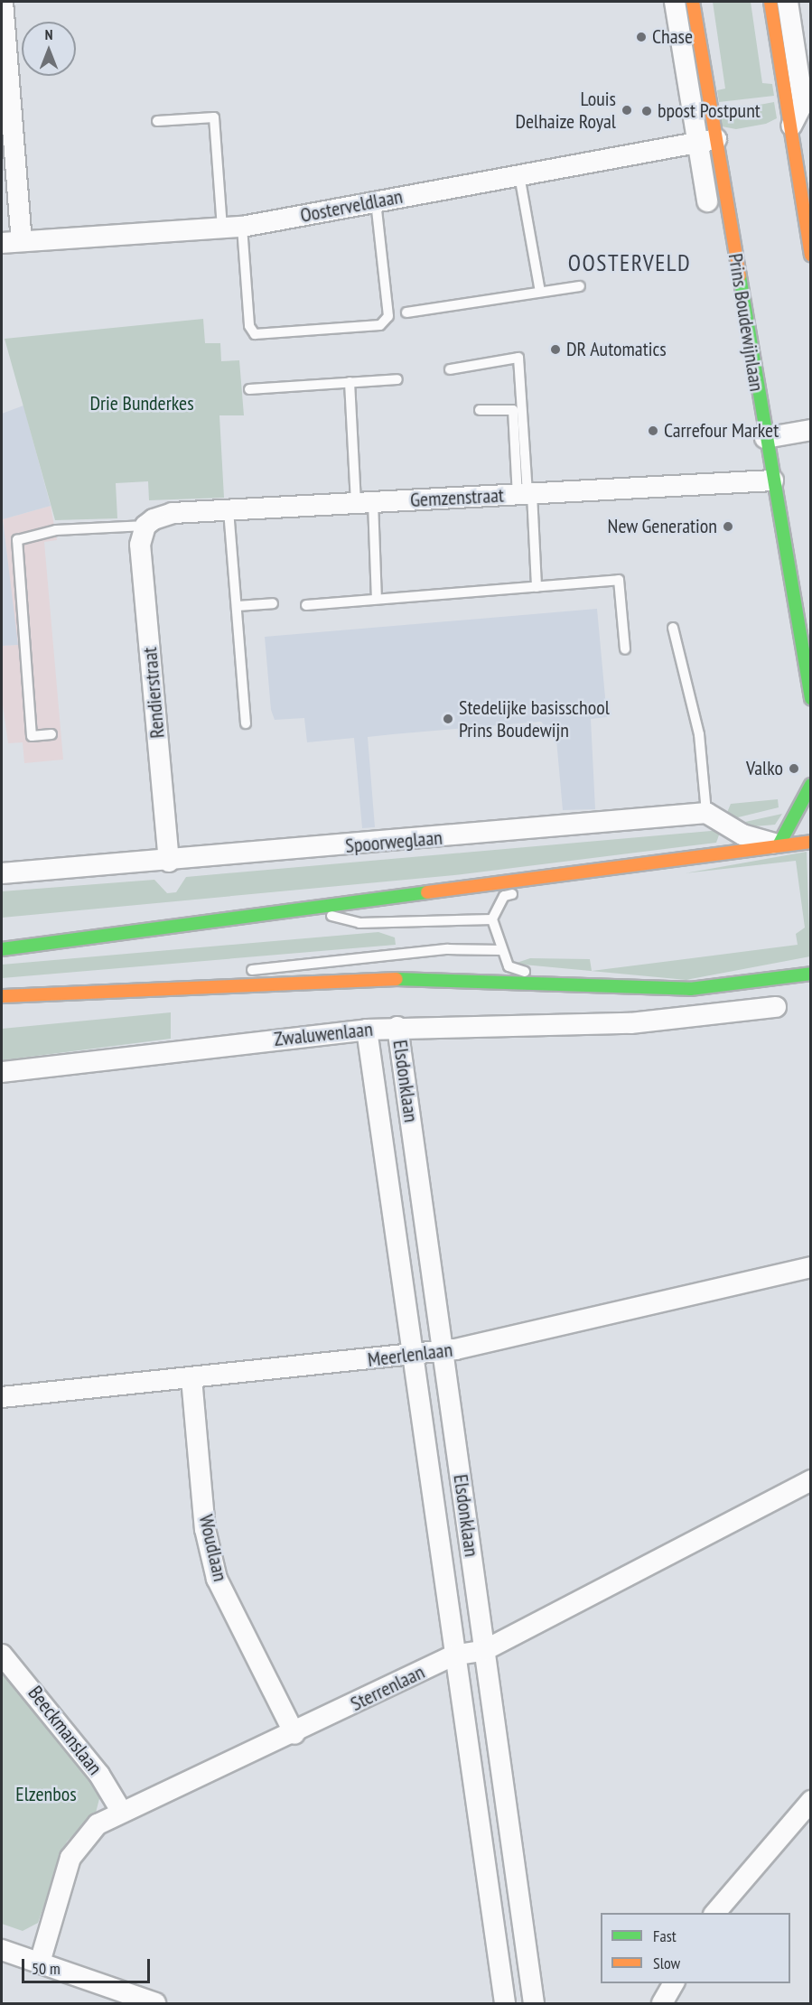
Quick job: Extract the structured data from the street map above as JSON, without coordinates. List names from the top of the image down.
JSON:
{
  "streets": {
    "main road": ["Prins Boudewijnlaan"],
    "street": [
      "Oosterveldlaan",
      "Gemzenstraat",
      "Rendierstraat",
      "Spoorweglaan",
      "Zwaluwenlaan",
      "Elsdonklaan",
      "Meerlenlaan",
      "Woudlaan",
      "Sterrenlaan",
      "Beeckmanslaan"
    ]
  },
  "crossings": [
    ["Oosterveldlaan", "Prins Boudewijnlaan"],
    ["Prins Boudewijnlaan", "Gemzenstraat"],
    ["Gemzenstraat", "Rendierstraat"],
    ["Rendierstraat", "Spoorweglaan"],
    ["Zwaluwenlaan", "Elsdonklaan"],
    ["Elsdonklaan", "Meerlenlaan"],
    ["Elsdonklaan", "Sterrenlaan"],
    ["Meerlenlaan", "Woudlaan"],
    ["Woudlaan", "Sterrenlaan"],
    ["Sterrenlaan", "Beeckmanslaan"]
  ],
  "districts": ["OOSTERVELD"],
  "parks": ["Drie Bunderkes", "Elzenbos"],
  "places": [
    "Chase",
    "Louis Delhaize Royal",
    "bpost Postpunt",
    "DR Automatics",
    "Carrefour Market",
    "New Generation",
    "Stedelijke basisschool Prins Boudewijn",
    "Valko"
  ],
  "legend": ["Fast", "Slow"],
  "scale_bar": "50 m",
  "north": "top"
}
